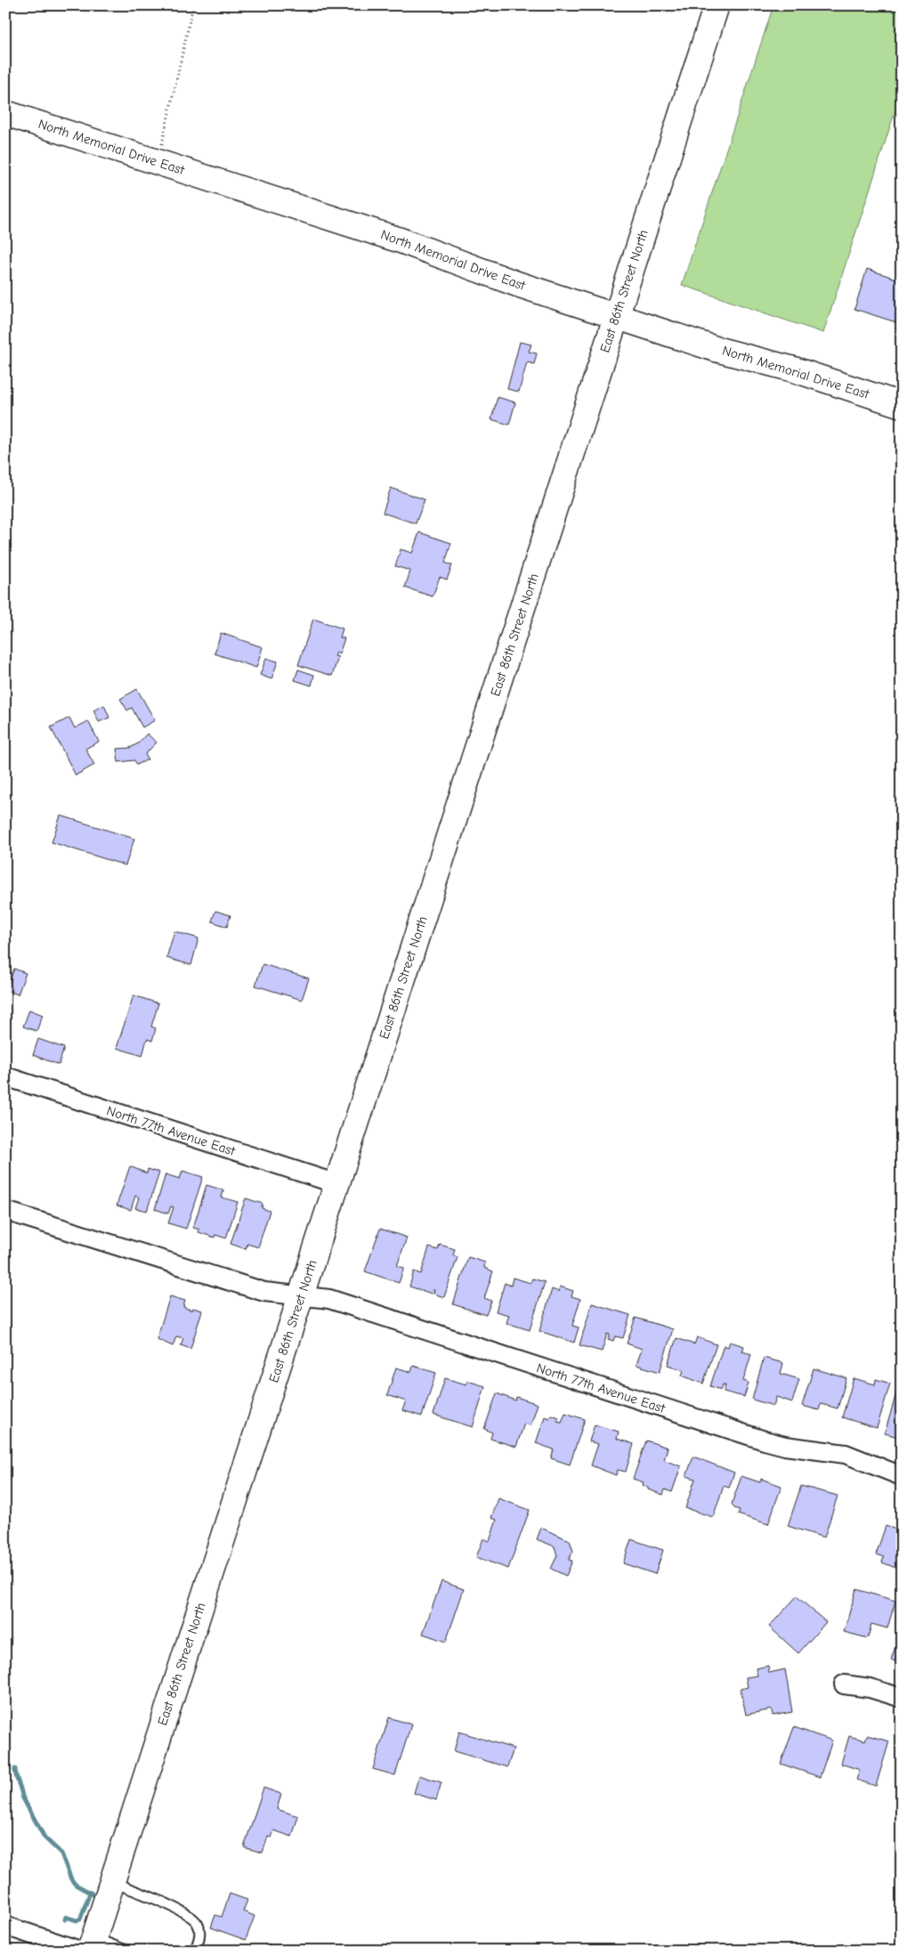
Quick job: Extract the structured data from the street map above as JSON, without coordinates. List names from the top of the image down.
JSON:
{
  "streets": {
    "street": ["North Memorial Drive East", "East 86th Street North", "North 77th Avenue East"]
  },
  "crossings": [
    ["North Memorial Drive East", "East 86th Street North"],
    ["East 86th Street North", "North 77th Avenue East"]
  ]
}
